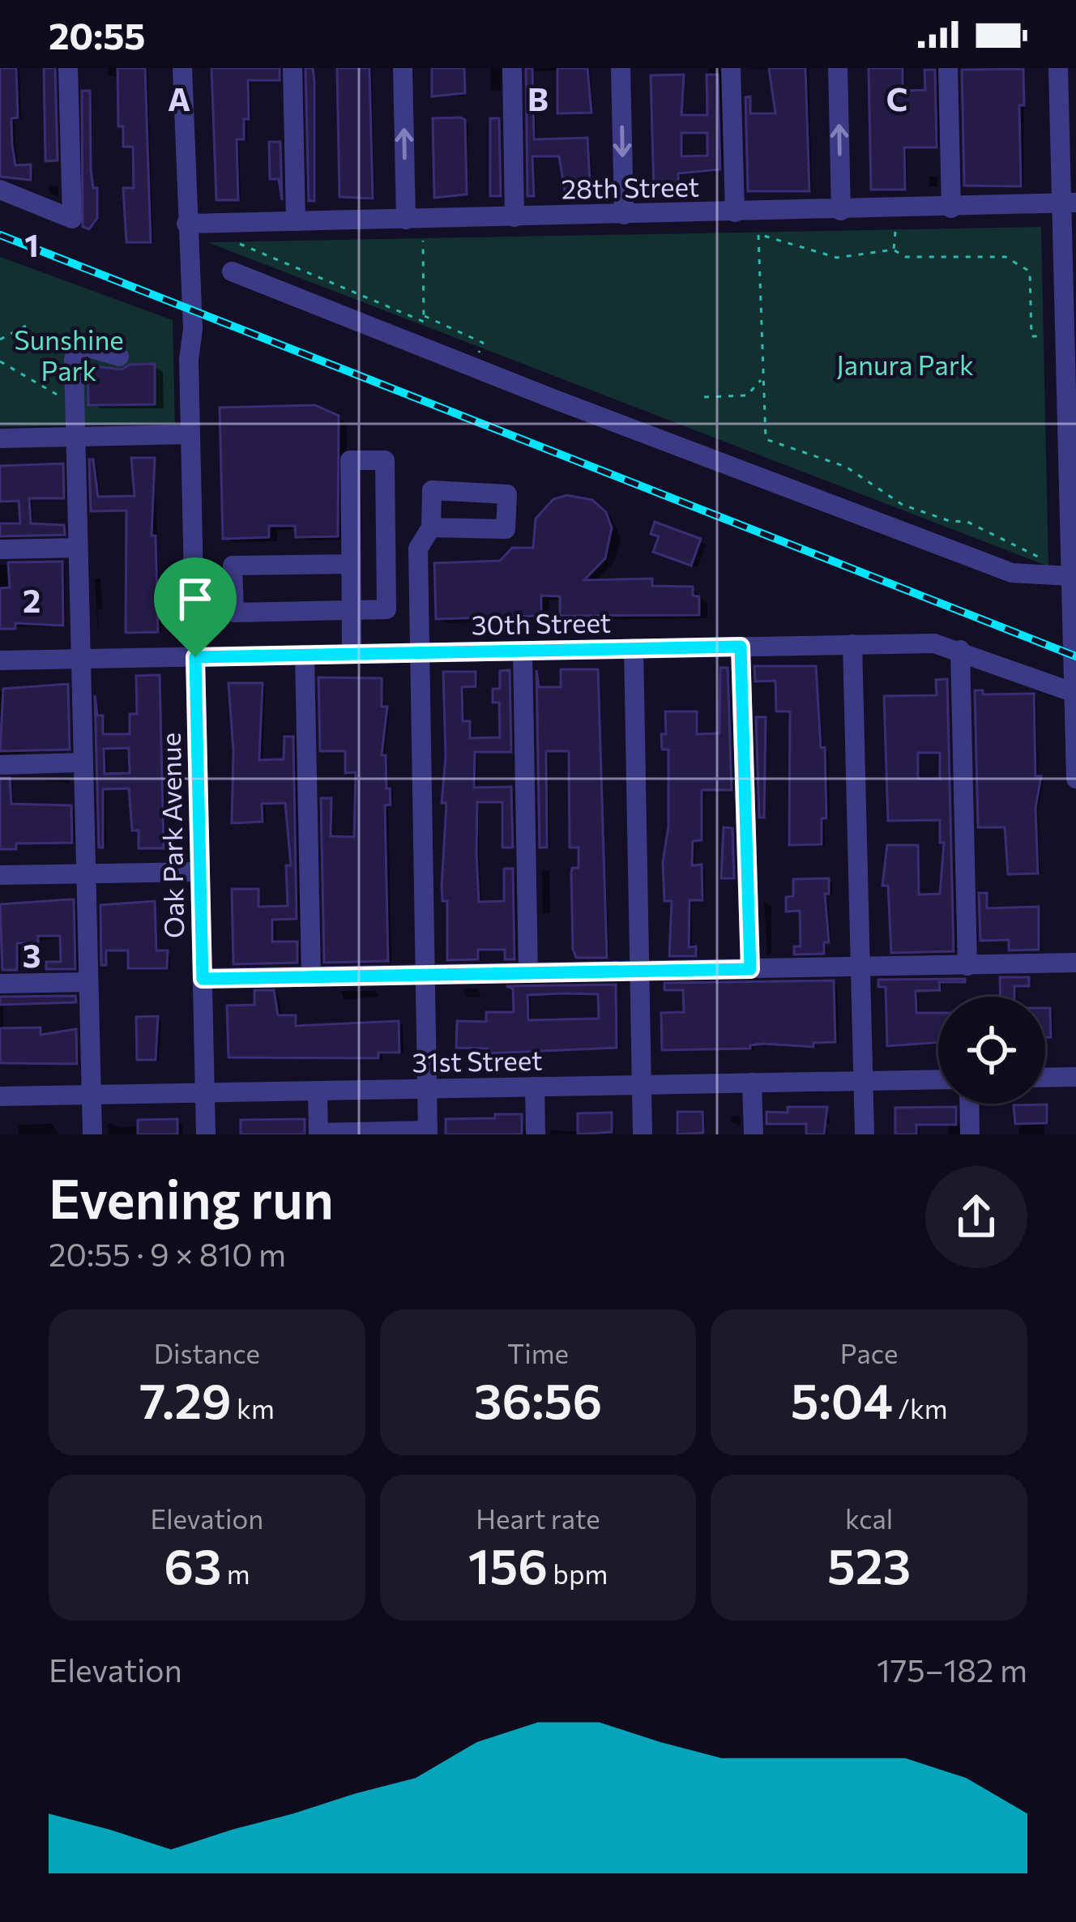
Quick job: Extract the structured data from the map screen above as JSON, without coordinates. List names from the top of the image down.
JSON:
{
  "streets": {
    "street": [
      "28th Street",
      "30th Street",
      "Oak Park Avenue",
      "31st Street"
    ]
  },
  "crossings": [
    ["28th Street", "Oak Park Avenue"],
    ["30th Street", "Oak Park Avenue"],
    ["Oak Park Avenue", "31st Street"]
  ],
  "parks": ["Sunshine Park", "Janura Park"],
  "page": {
    "status": "20:55",
    "heading": ["Evening run", "20:55 · 9 × 810 m"],
    "stats": [
      ["Distance", "7.29 km"],
      ["Time", "36:56"],
      ["Pace", "5:04 /km"],
      ["Elevation", "63 m"],
      ["Heart rate", "156 bpm"],
      ["kcal", "523"]
    ],
    "chart": ["Elevation", "175–182 m"]
  },
  "grid": {
    "columns": ["A", "B", "C"],
    "rows": ["1", "2", "3"]
  }
}
